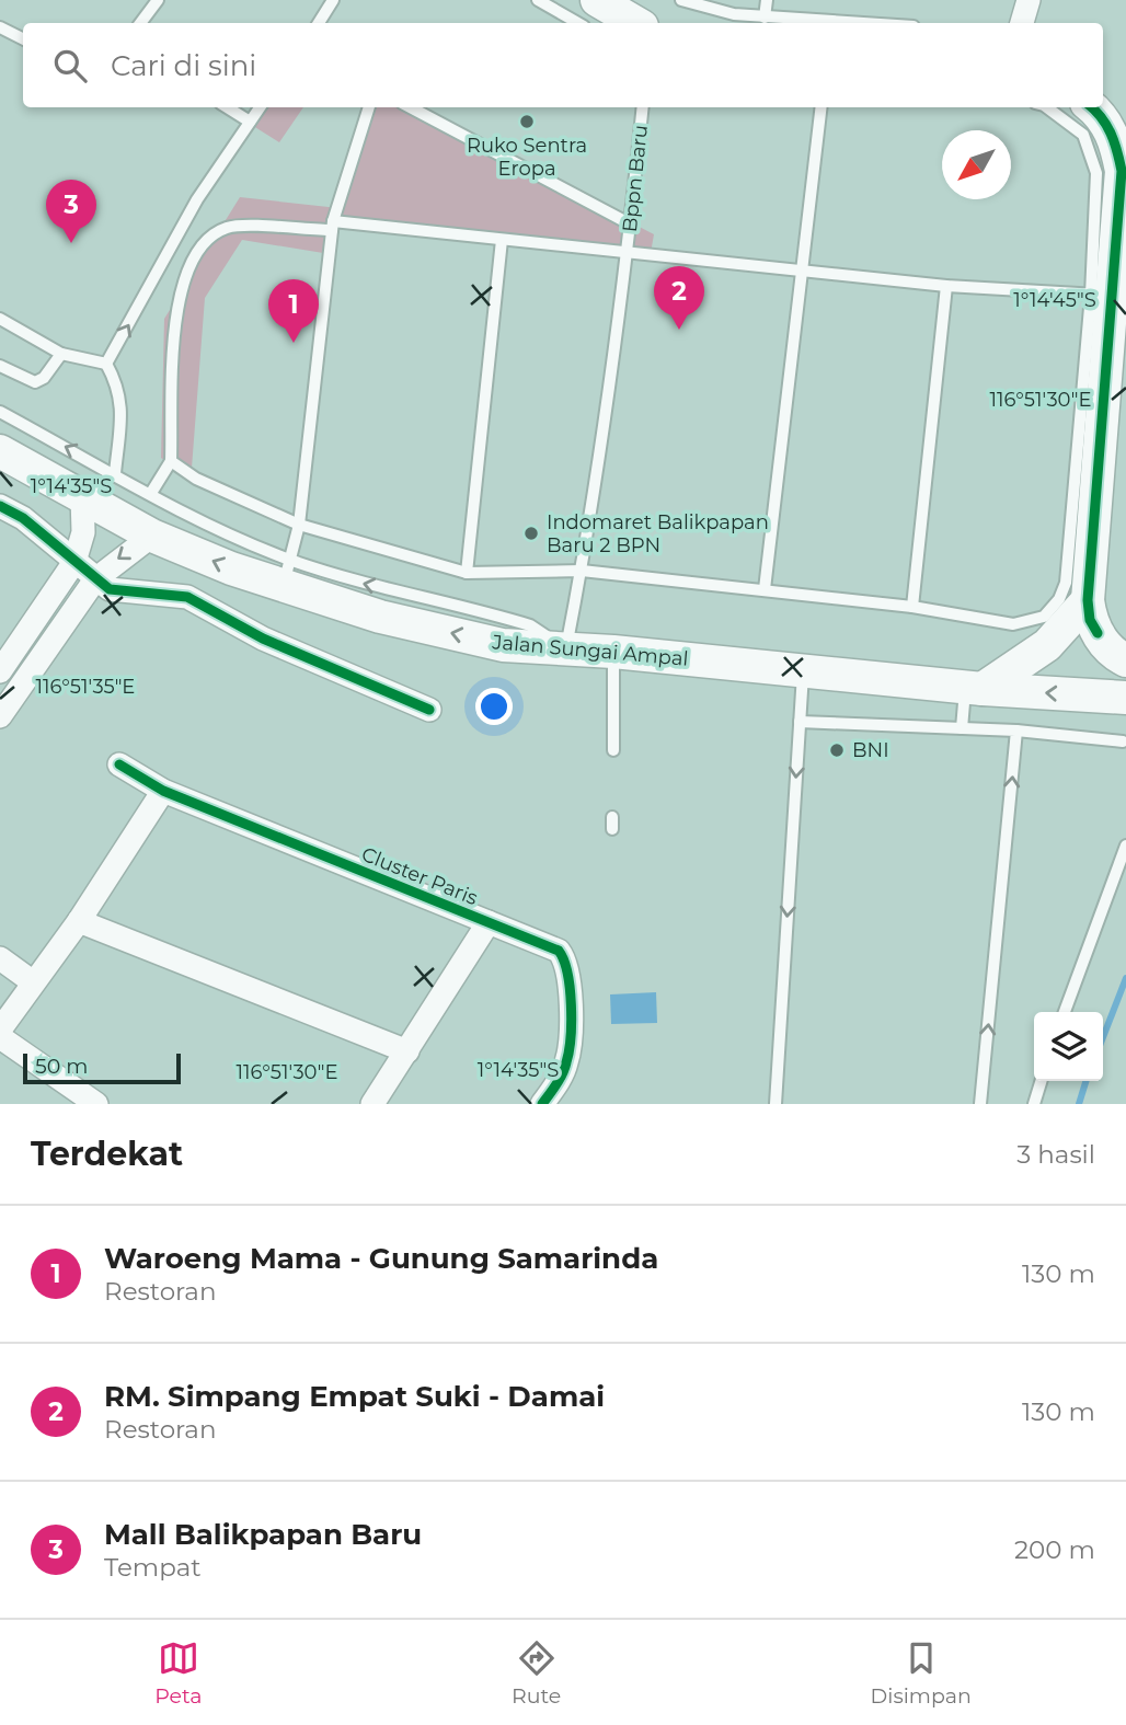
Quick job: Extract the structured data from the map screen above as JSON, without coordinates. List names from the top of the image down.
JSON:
{
  "streets": {
    "main road": ["Jalan Sungai Ampal"],
    "street": ["Cluster Paris"],
    "lane": ["Bppn Baru"]
  },
  "crossings": [
    ["Bppn Baru", "Jalan Sungai Ampal"]
  ],
  "one_way": ["Jalan Sungai Ampal"],
  "places": ["Ruko Sentra Eropa", "Indomaret Balikpapan Baru 2 BPN", "BNI"],
  "scale_bar": "50 m",
  "north": "bottom left",
  "page": {
    "search": "Cari di sini",
    "pins": ["3", "2", "1"],
    "scale": "50 m",
    "heading": ["Terdekat", "3 hasil"],
    "list": [
      {
        "mark": "1",
        "name": "Waroeng Mama - Gunung Samarinda",
        "note": "Restoran",
        "value": "130 m"
      },
      {
        "mark": "2",
        "name": "RM. Simpang Empat Suki - Damai",
        "note": "Restoran",
        "value": "130 m"
      },
      {
        "mark": "3",
        "name": "Mall Balikpapan Baru",
        "note": "Tempat",
        "value": "200 m"
      }
    ],
    "nav": ["Peta", "Rute", "Disimpan"]
  },
  "coordinates": [
    "1°14'45\"S",
    "116°51'30\"E",
    "1°14'35\"S",
    "116°51'35\"E"
  ]
}
